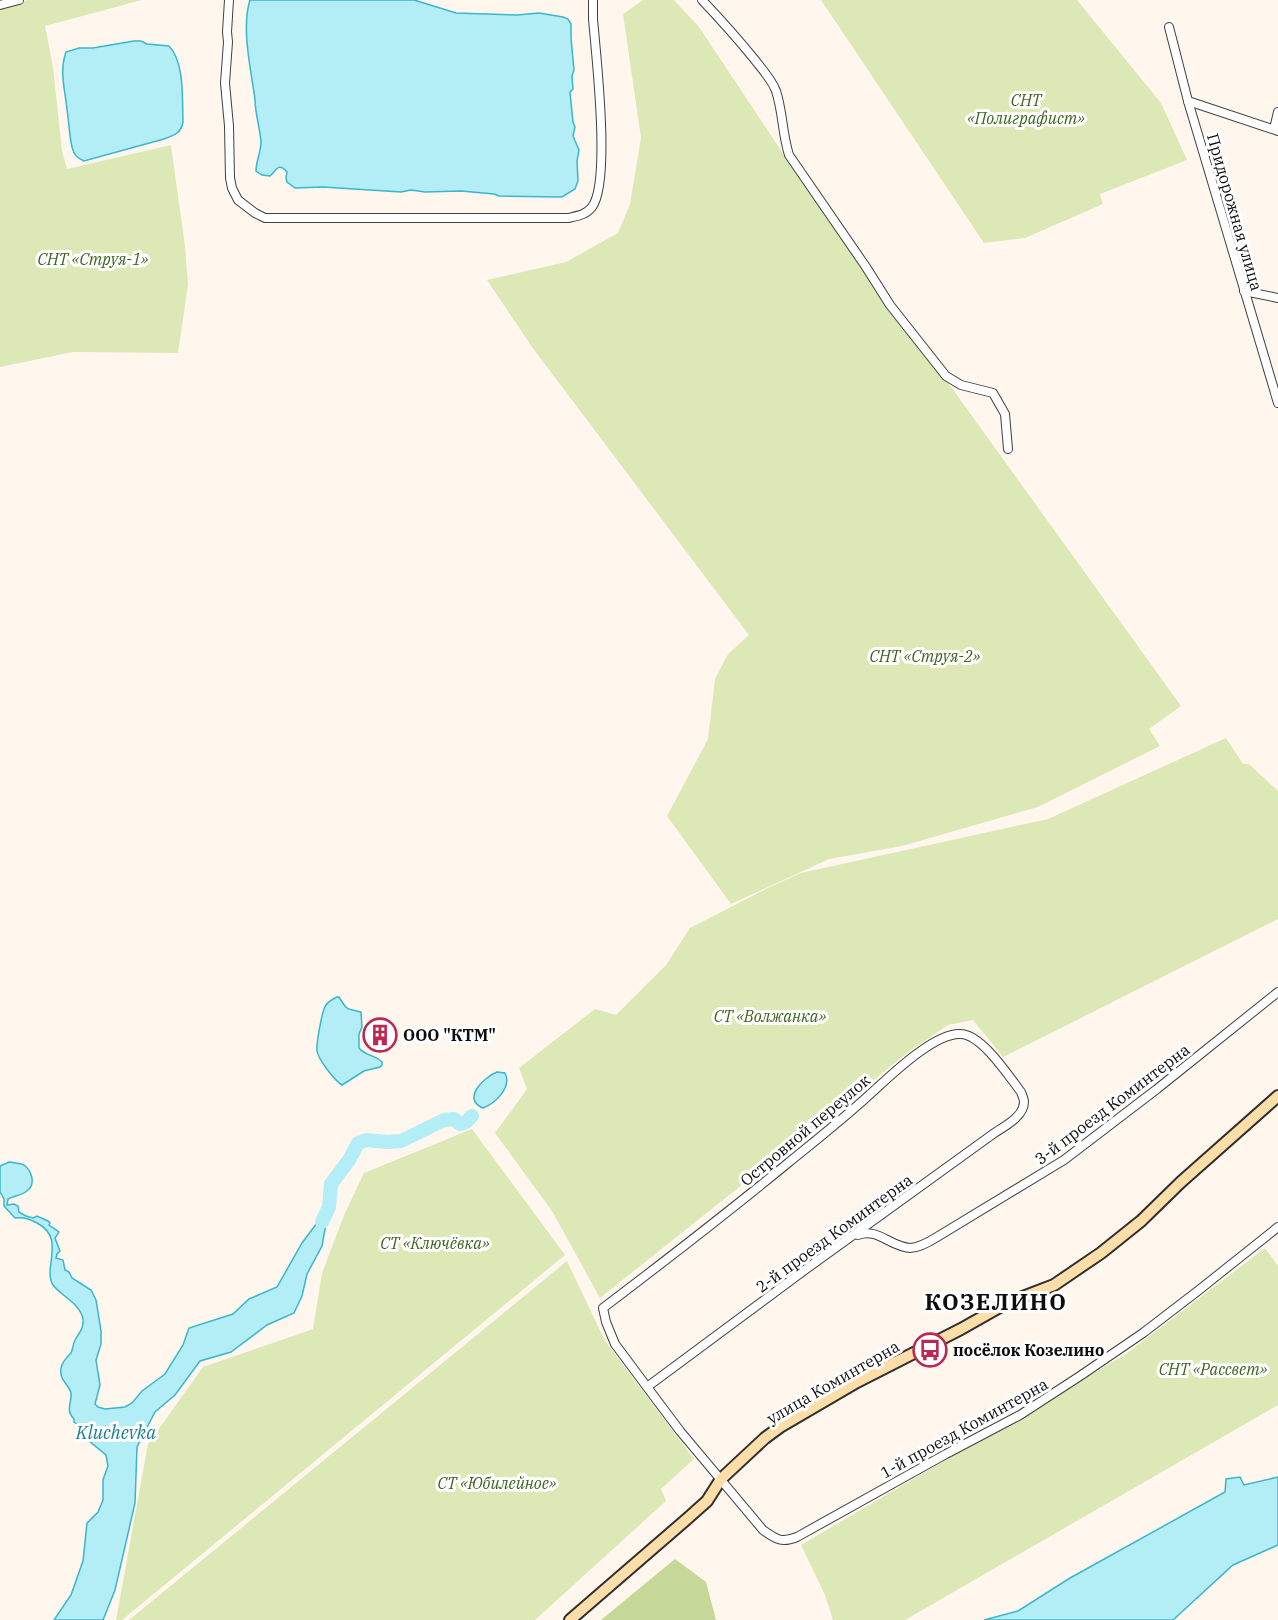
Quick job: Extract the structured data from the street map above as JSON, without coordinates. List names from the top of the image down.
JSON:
{
  "streets": {
    "street": [
      "Придорожная улица",
      "3-й проезд Коминтерна",
      "Островной переулок",
      "2-й проезд Коминтерна",
      "улица Коминтерна",
      "1-й проезд Коминтерна"
    ]
  },
  "crossings": [
    ["3-й проезд Коминтерна", "2-й проезд Коминтерна"],
    ["Островной переулок", "2-й проезд Коминтерна"],
    ["Островной переулок", "1-й проезд Коминтерна"],
    ["2-й проезд Коминтерна", "1-й проезд Коминтерна"],
    ["улица Коминтерна", "1-й проезд Коминтерна"]
  ],
  "districts": ["КОЗЕЛИНО"],
  "water": ["Kluchevka"],
  "parks": [
    "СНТ «Полиграфист»",
    "СНТ «Струя-1»",
    "СНТ «Струя-2»",
    "СТ «Волжанка»",
    "СТ «Ключёвка»",
    "СНТ «Рассвет»",
    "СТ «Юбилейное»"
  ],
  "places": {
    "building": ["ООО \"КТМ\""],
    "bus stop": ["посёлок Козелино"]
  }
}
